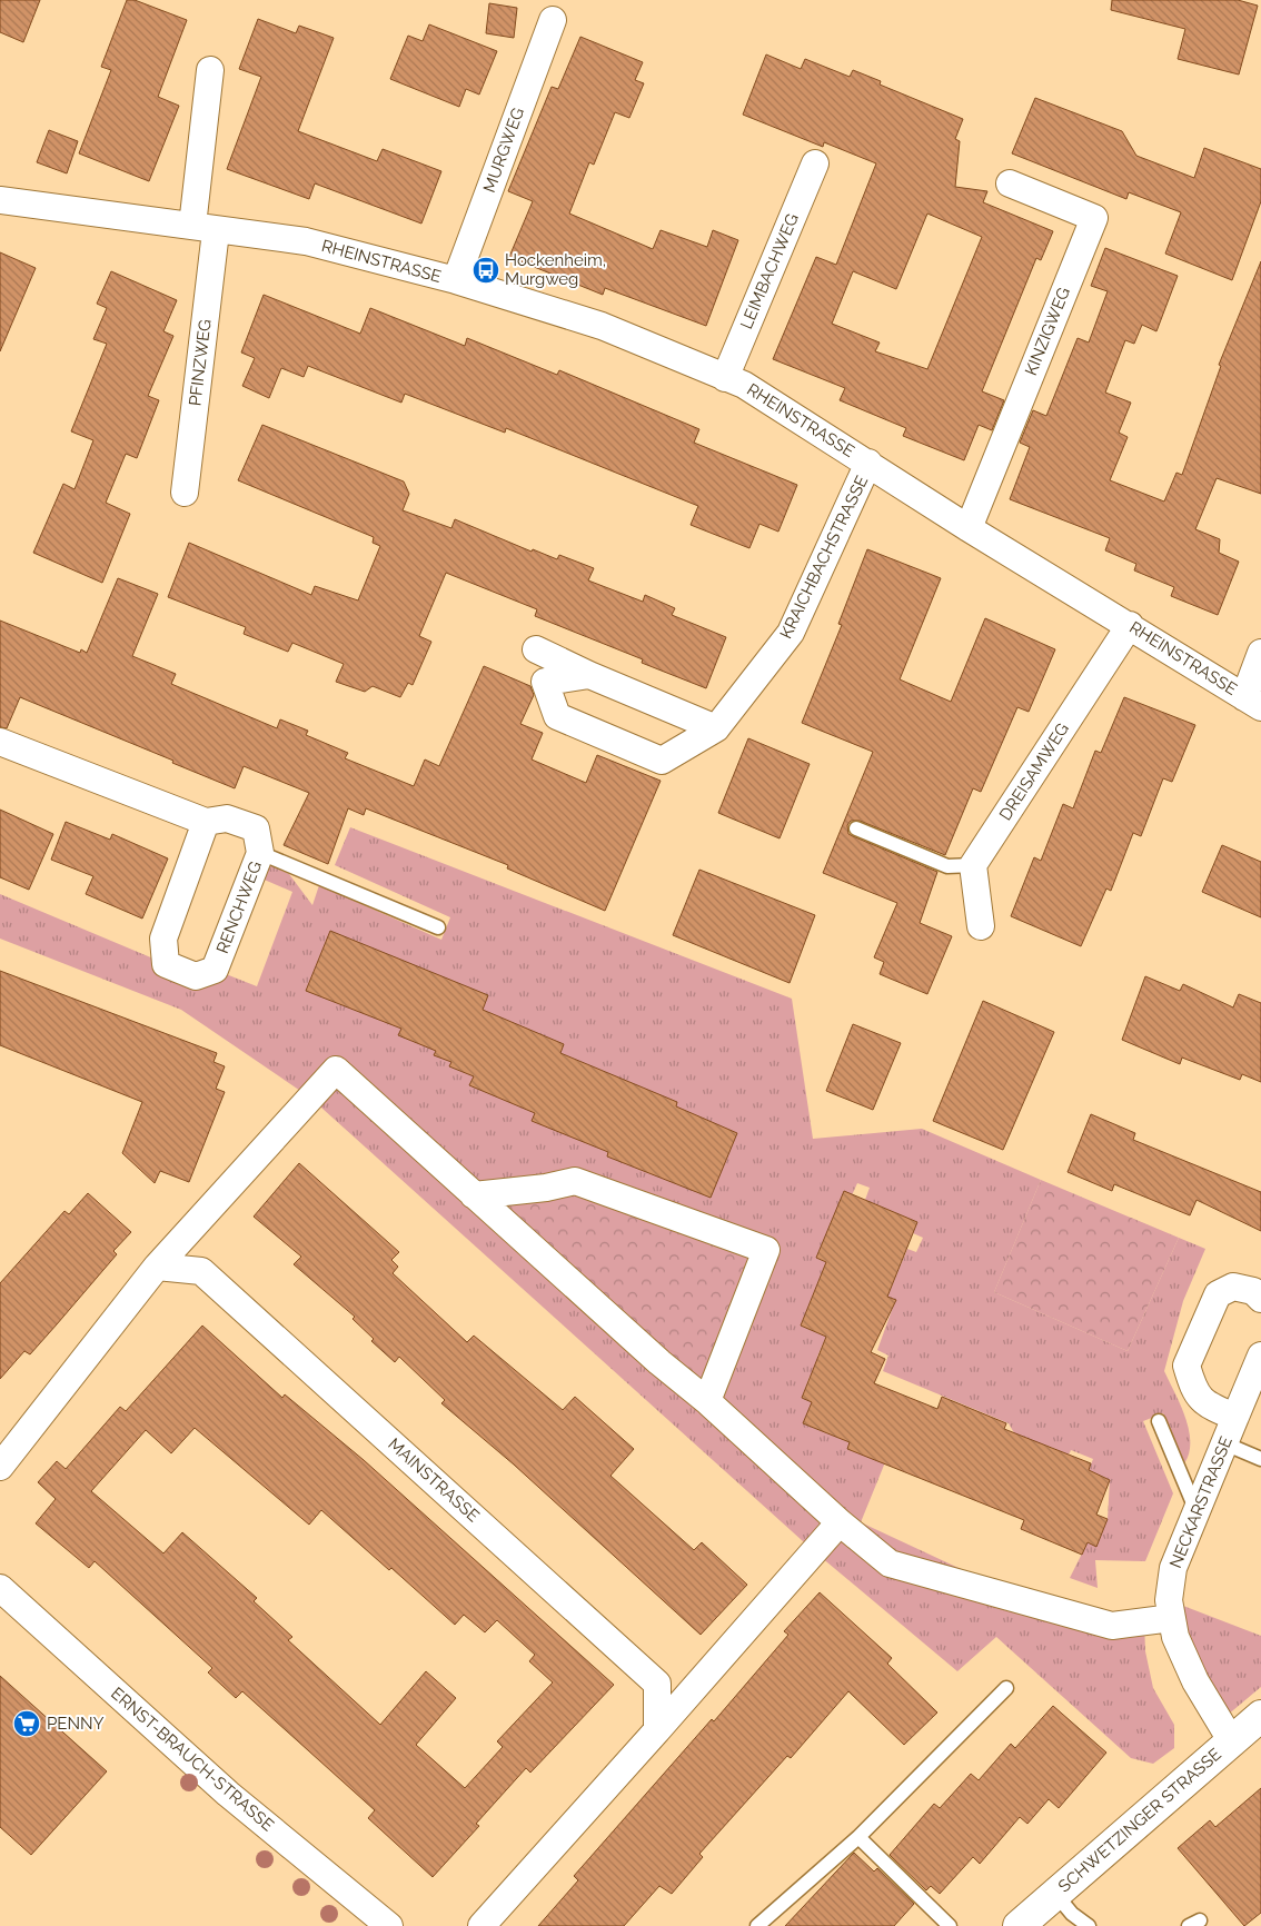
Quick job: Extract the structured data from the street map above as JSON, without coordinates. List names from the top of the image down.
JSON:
{
  "streets": {
    "main road": ["SCHWETZINGER STRASSE"],
    "street": [
      "MURGWEG",
      "RHEINSTRASSE",
      "LEIMBACHWEG",
      "KINZIGWEG",
      "PFINZWEG",
      "KRAICHBACHSTRASSE",
      "DREISAMWEG",
      "RENCHWEG",
      "MAINSTRASSE",
      "NECKARSTRASSE",
      "ERNST-BRAUCH-STRASSE"
    ]
  },
  "crossings": [
    ["MURGWEG", "RHEINSTRASSE"],
    ["RHEINSTRASSE", "LEIMBACHWEG"],
    ["RHEINSTRASSE", "KINZIGWEG"],
    ["RHEINSTRASSE", "PFINZWEG"],
    ["RHEINSTRASSE", "KRAICHBACHSTRASSE"],
    ["RHEINSTRASSE", "DREISAMWEG"],
    ["NECKARSTRASSE", "SCHWETZINGER STRASSE"]
  ],
  "places": {
    "bus stop": ["Hockenheim, Murgweg"],
    "supermarket": ["PENNY"]
  }
}
